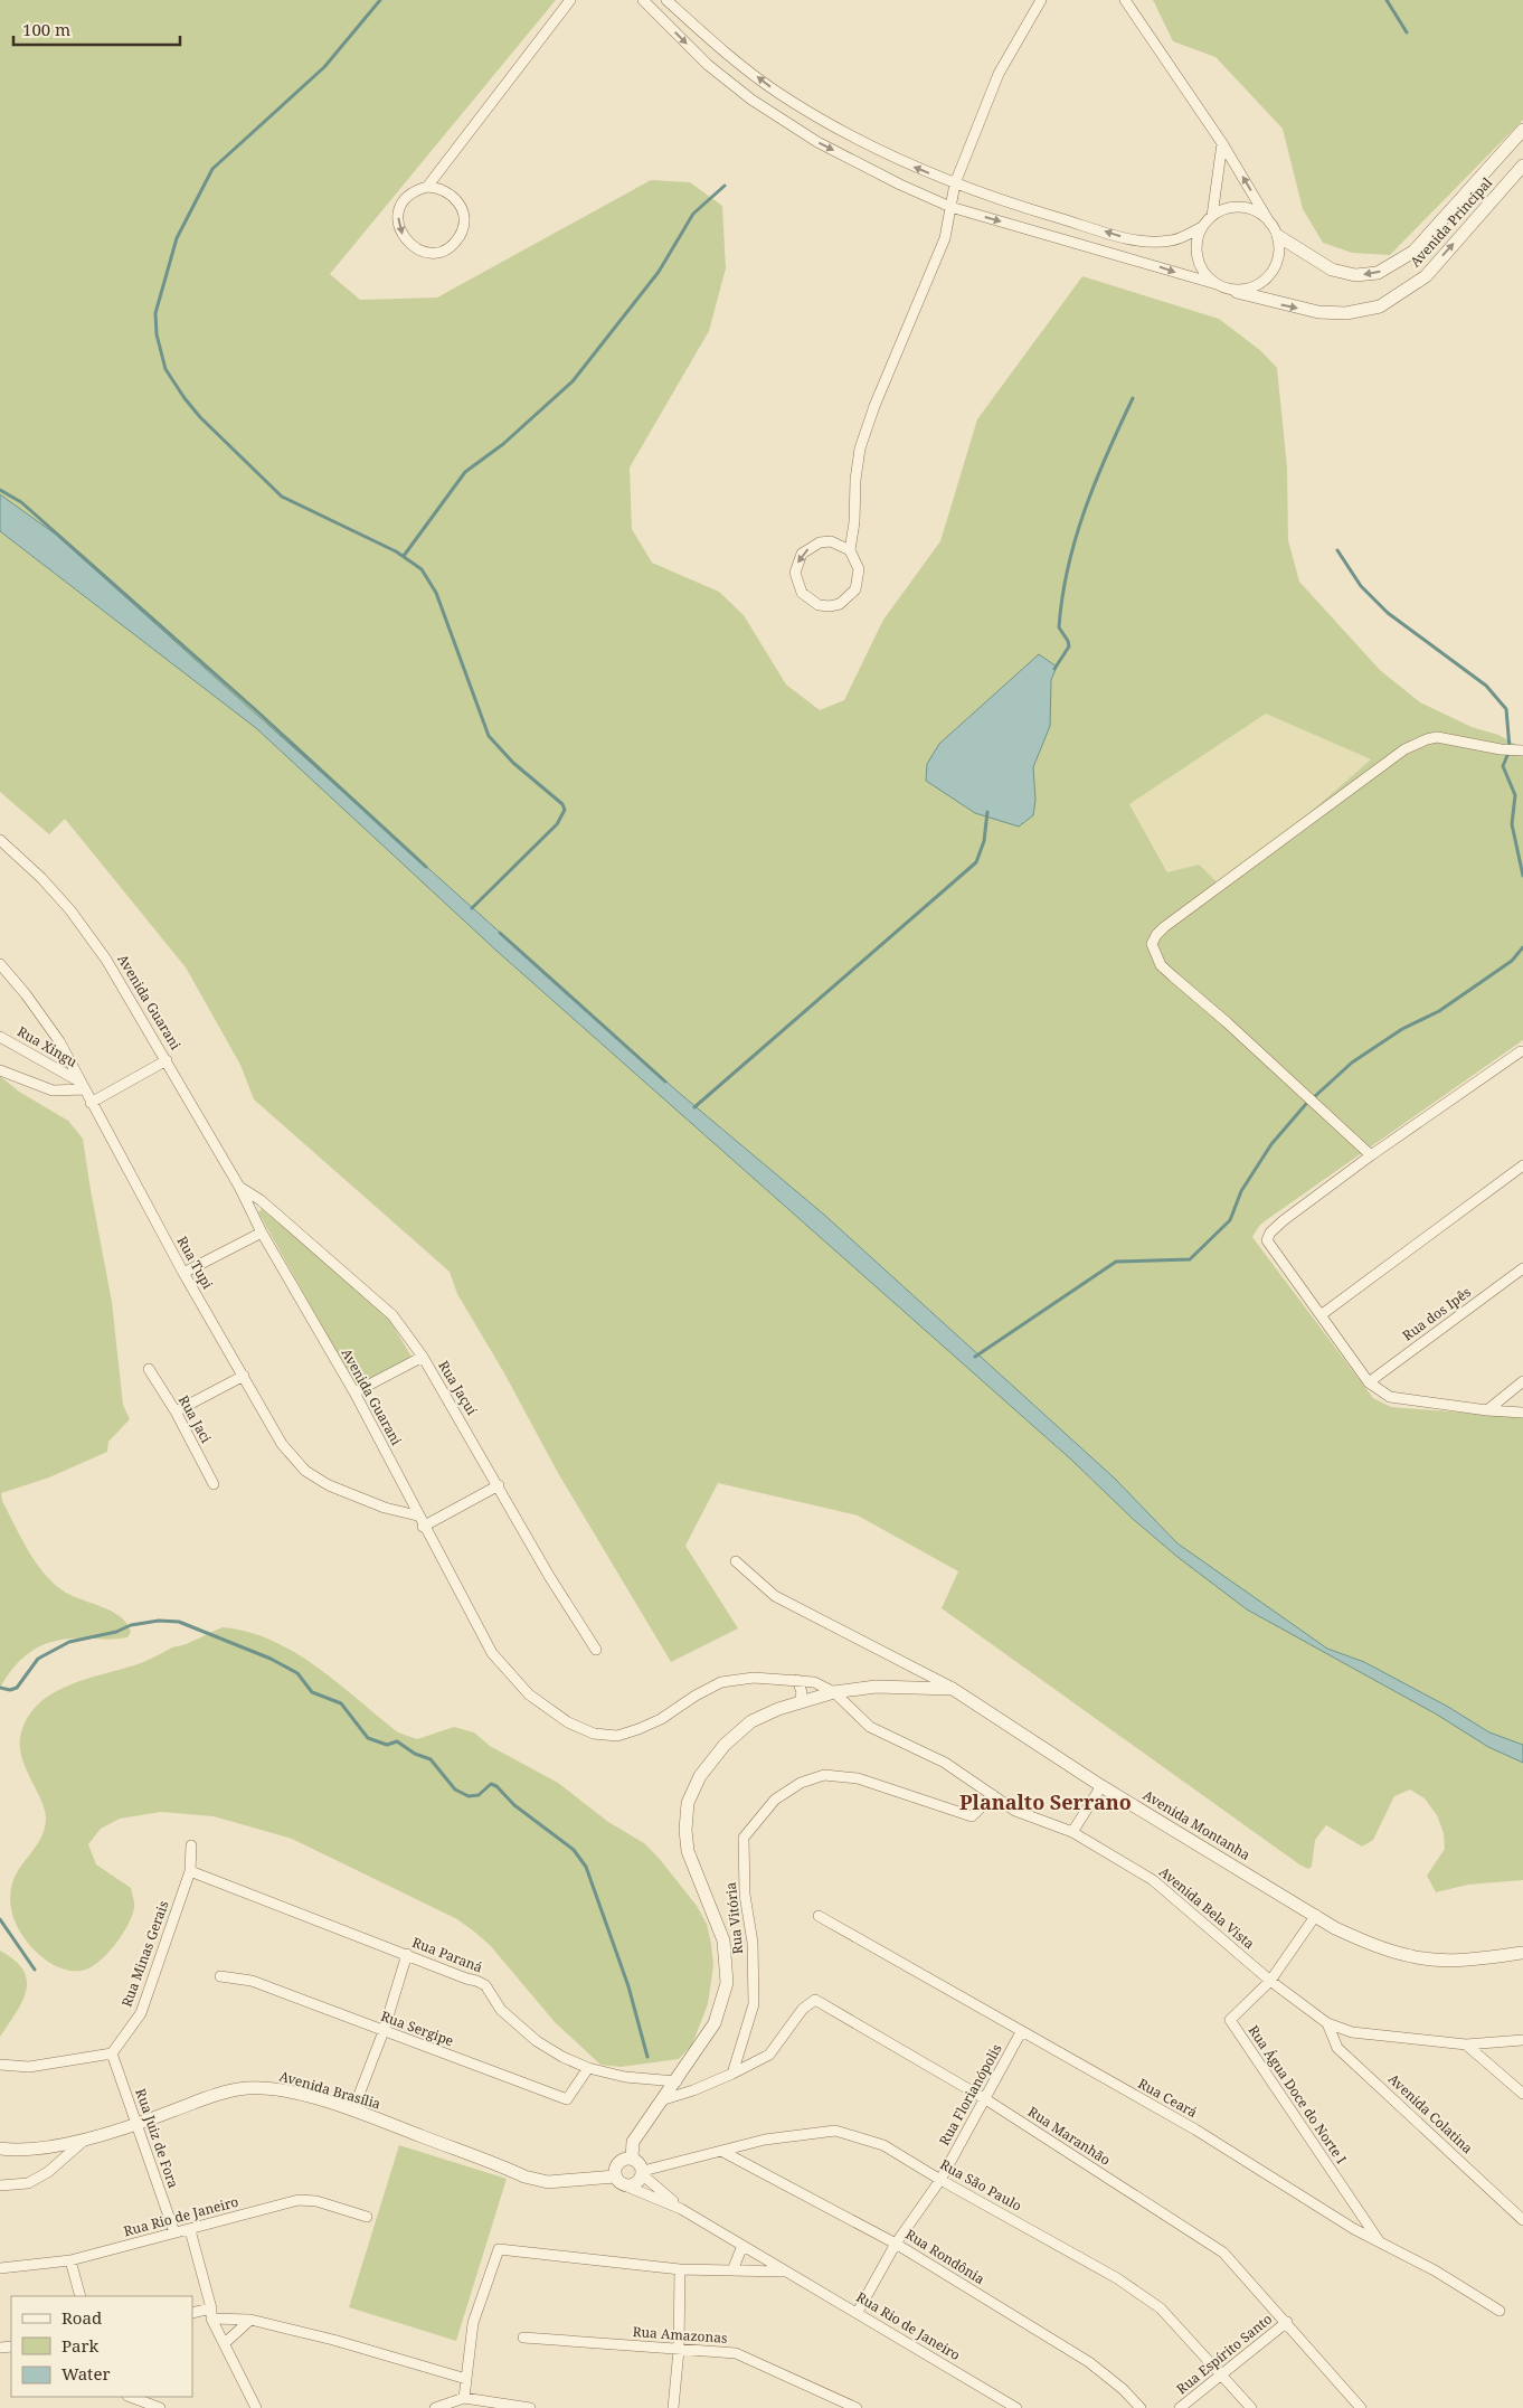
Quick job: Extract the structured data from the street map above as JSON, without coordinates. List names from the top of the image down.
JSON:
{
  "streets": {
    "street": [
      "Avenida Principal",
      "Avenida Guarani",
      "Rua Xingu",
      "Rua Tupi",
      "Rua dos Ipês",
      "Rua Jaçuí",
      "Rua Jaci",
      "Avenida Montanha",
      "Avenida Bela Vista",
      "Rua Vitória",
      "Rua Minas Gerais",
      "Rua Paraná",
      "Rua Sergipe",
      "Avenida Brasília",
      "Rua Florianópolis",
      "Rua Água Doce do Norte I",
      "Rua Ceará",
      "Avenida Colatina",
      "Rua Maranhão",
      "Rua Juiz de Fora",
      "Rua São Paulo",
      "Rua Rio de Janeiro",
      "Rua Rondônia",
      "Rua Amazonas",
      "Rua Espírito Santo"
    ]
  },
  "crossings": [
    ["Avenida Guarani", "Rua Tupi"],
    ["Avenida Guarani", "Rua Jaçuí"],
    ["Avenida Guarani", "Avenida Bela Vista"],
    ["Rua Xingu", "Rua Tupi"],
    ["Avenida Montanha", "Rua Água Doce do Norte I"],
    ["Avenida Bela Vista", "Rua Vitória"],
    ["Avenida Bela Vista", "Rua Água Doce do Norte I"],
    ["Avenida Bela Vista", "Avenida Colatina"],
    ["Rua Vitória", "Rua Maranhão"],
    ["Rua Minas Gerais", "Rua Paraná"],
    ["Rua Minas Gerais", "Rua Juiz de Fora"],
    ["Rua Paraná", "Rua Sergipe"],
    ["Avenida Brasília", "Rua Juiz de Fora"],
    ["Avenida Brasília", "Rua São Paulo"],
    ["Avenida Brasília", "Rua Rio de Janeiro"],
    ["Rua Florianópolis", "Rua Ceará"],
    ["Rua Florianópolis", "Rua Maranhão"],
    ["Rua Florianópolis", "Rua São Paulo"],
    ["Rua Florianópolis", "Rua Rio de Janeiro"],
    ["Rua Florianópolis", "Rua Rondônia"],
    ["Rua Água Doce do Norte I", "Rua Ceará"],
    ["Rua Maranhão", "Rua Espírito Santo"],
    ["Rua Juiz de Fora", "Rua Rio de Janeiro"],
    ["Rua São Paulo", "Rua Rio de Janeiro"],
    ["Rua São Paulo", "Rua Rondônia"],
    ["Rua São Paulo", "Rua Espírito Santo"]
  ],
  "districts": ["Planalto Serrano"],
  "legend": ["Road", "Park", "Water"],
  "scale_bar": "100 m"
}
